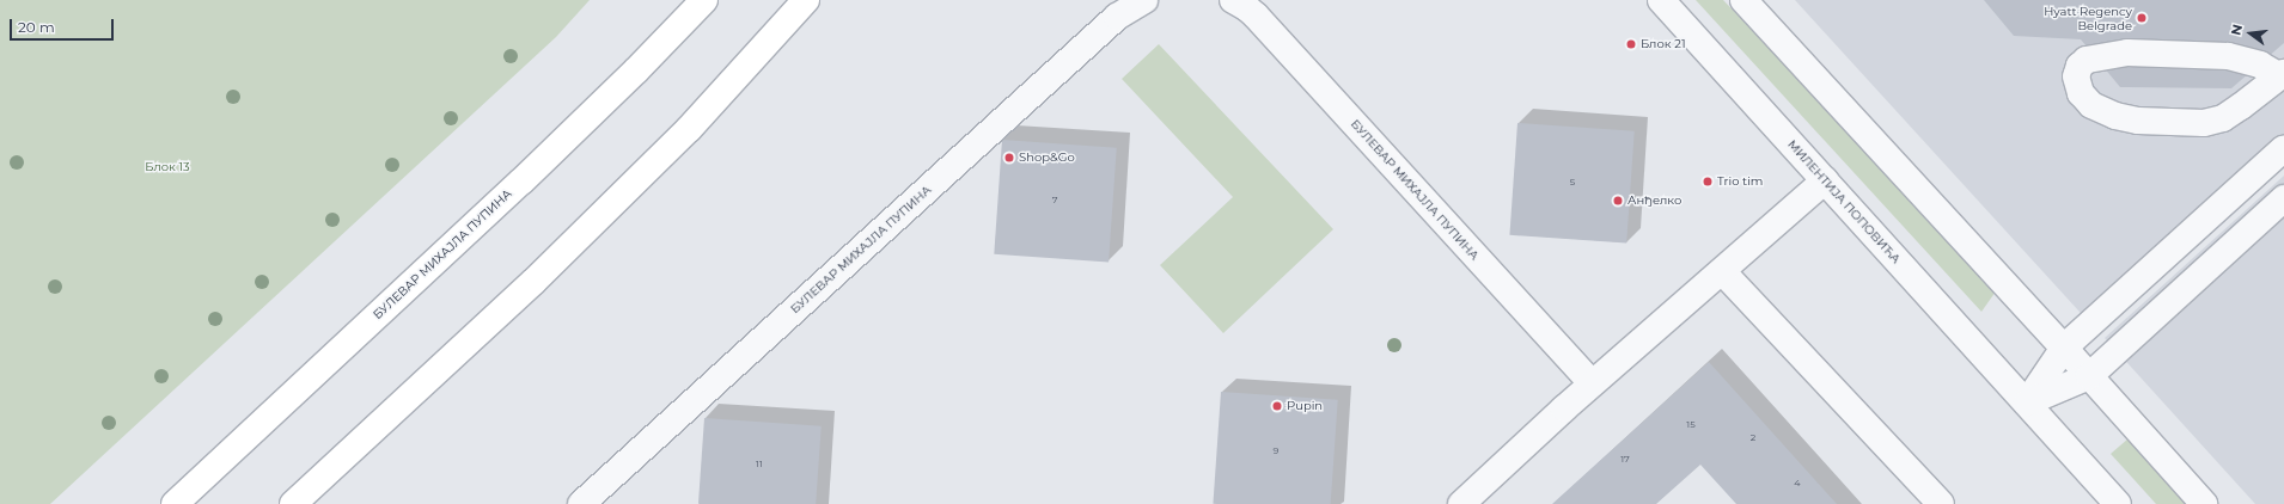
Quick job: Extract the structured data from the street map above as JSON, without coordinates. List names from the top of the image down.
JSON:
{
  "streets": {
    "main road": ["БУЛЕВАР МИХАЈЛА ПУПИНА"],
    "street": ["МИЛЕНТИЈА ПОПОВИЋА"]
  },
  "parks": ["Блок 13"],
  "places": [
    "Hyatt Regency Belgrade",
    "Блок 21",
    "Shop&Go",
    "Trio tim",
    "Анђелко",
    "Pupin"
  ],
  "house_numbers": [
    "5",
    "7",
    "15",
    "2",
    "9",
    "17",
    "11",
    "4"
  ],
  "scale_bar": "20 m",
  "north": "left"
}
